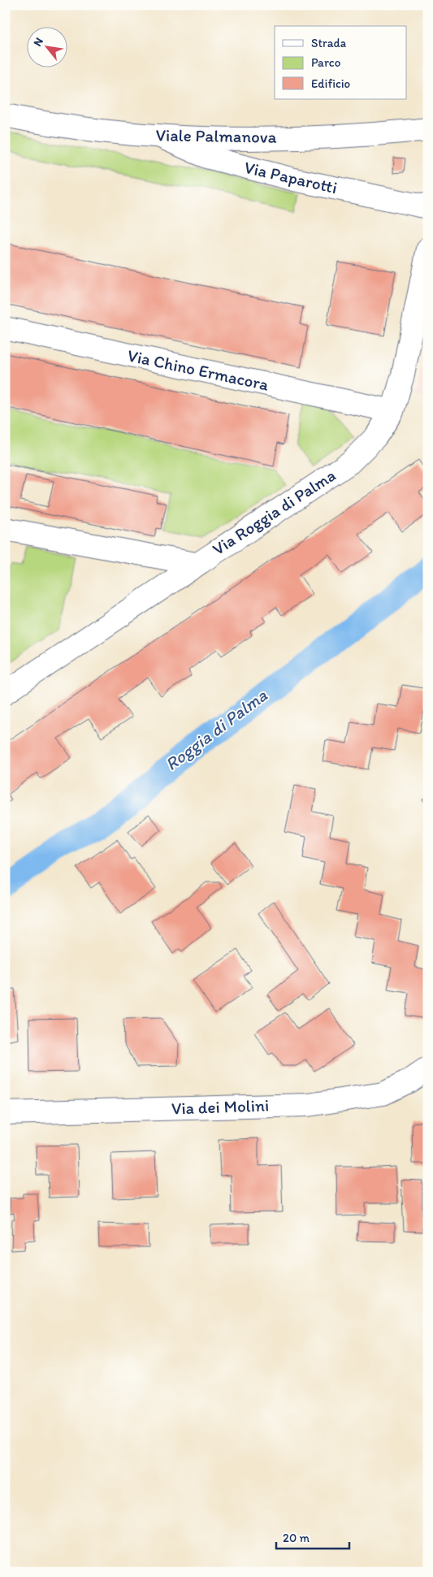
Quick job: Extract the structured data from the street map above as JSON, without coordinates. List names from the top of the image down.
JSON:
{
  "streets": {
    "street": [
      "Viale Palmanova",
      "Via Paparotti",
      "Via Chino Ermacora",
      "Via Roggia di Palma",
      "Via dei Molini"
    ]
  },
  "crossings": [
    ["Viale Palmanova", "Via Paparotti"],
    ["Via Chino Ermacora", "Via Roggia di Palma"]
  ],
  "water": ["Roggia di Palma"],
  "legend": ["Strada", "Parco", "Edificio"],
  "scale_bar": "20 m",
  "north": "top left"
}
